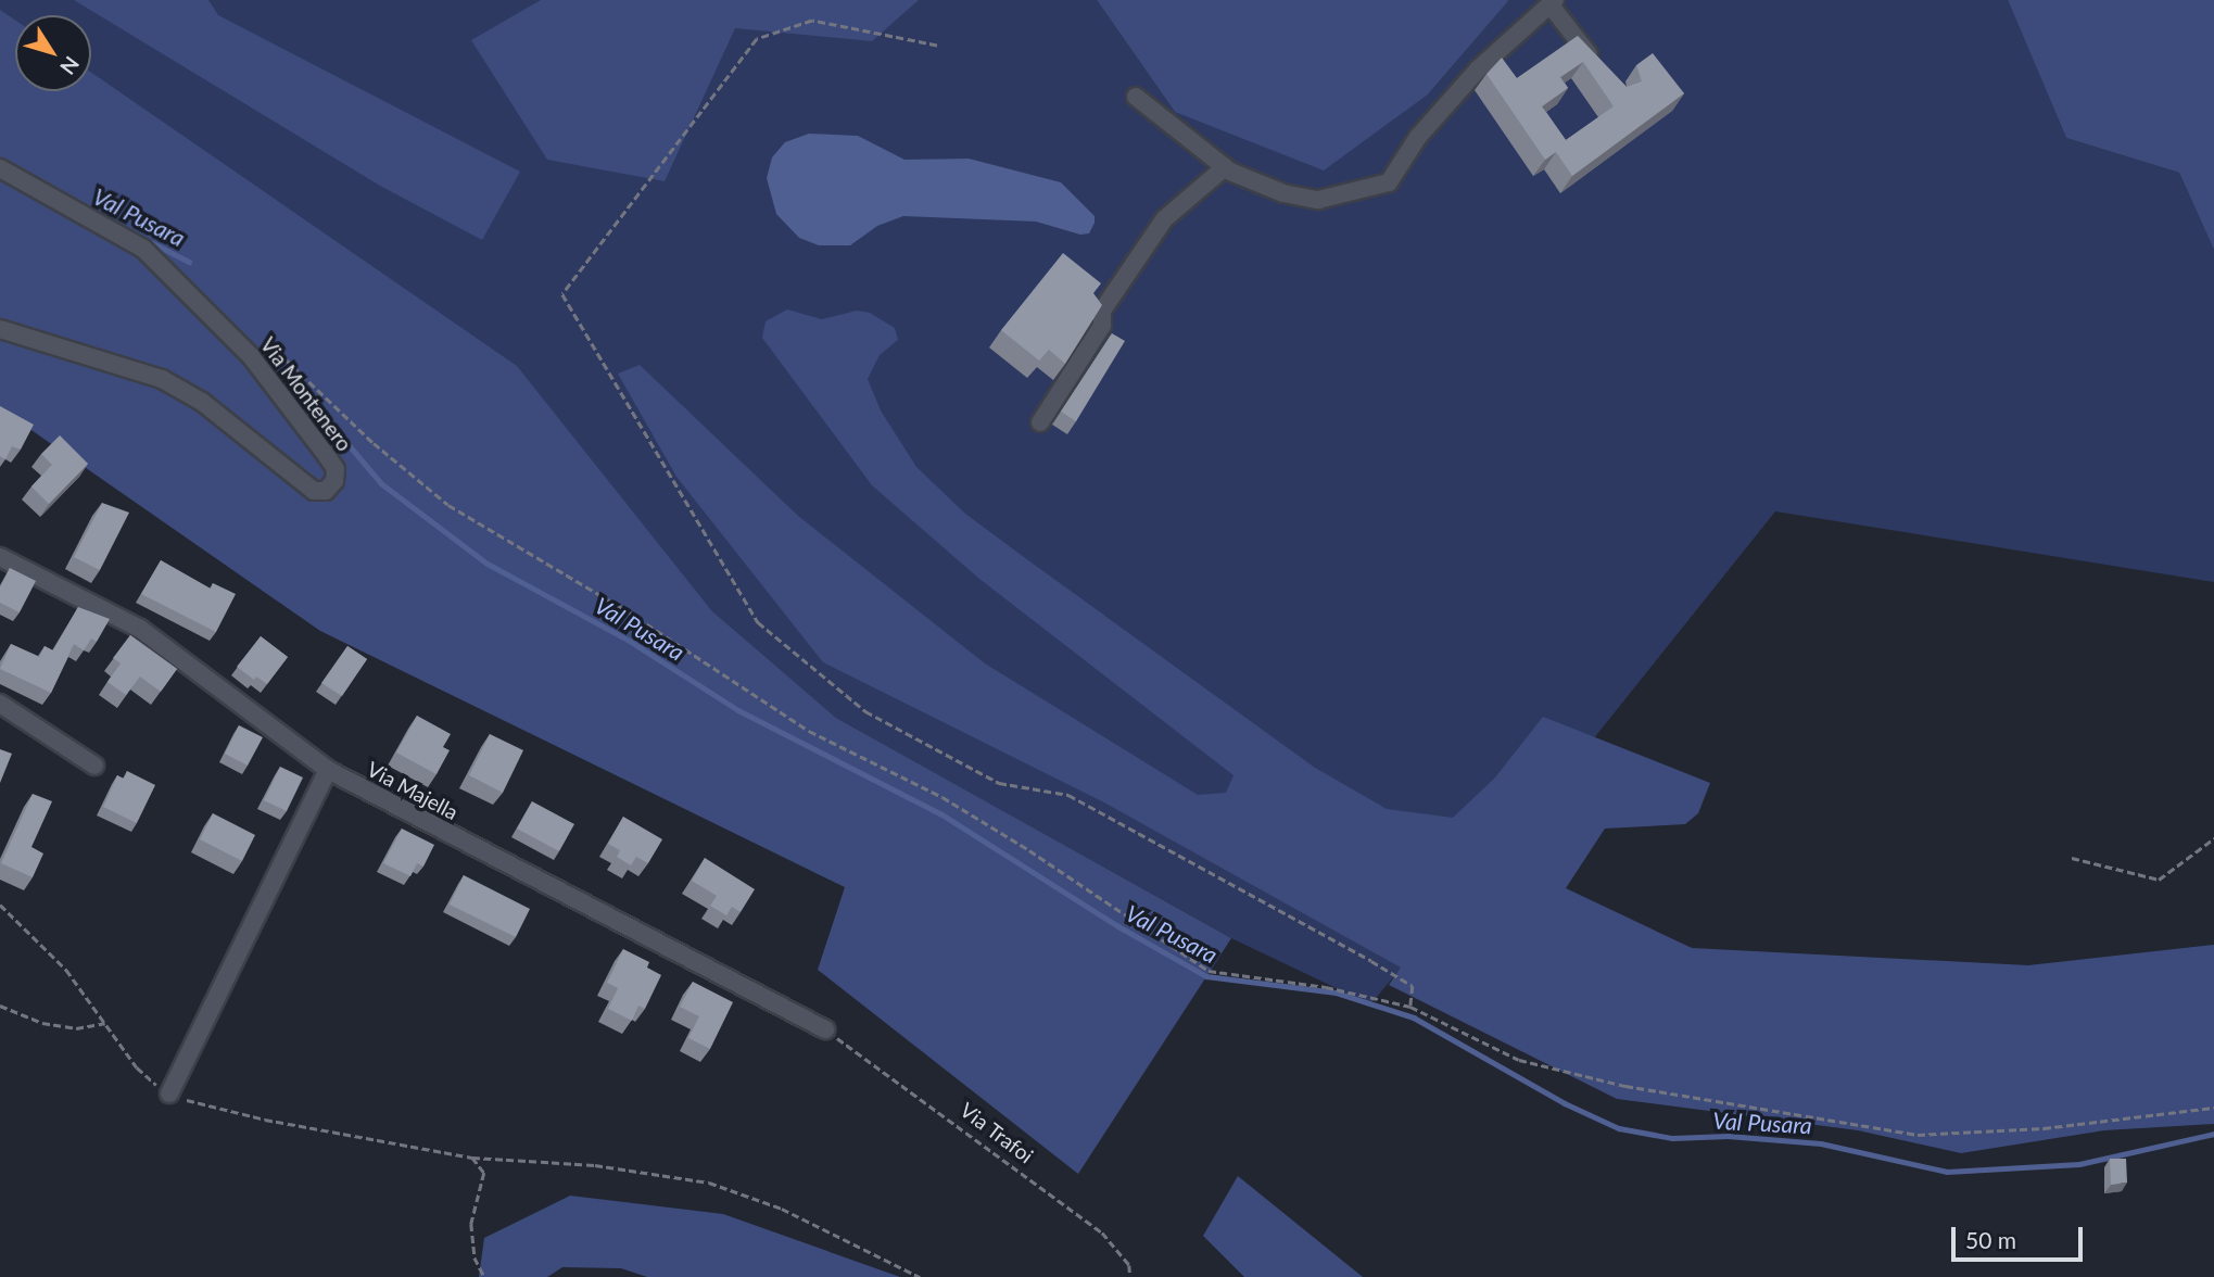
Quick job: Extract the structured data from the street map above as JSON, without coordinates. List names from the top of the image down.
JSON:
{
  "streets": {
    "street": ["Via Montenero", "Via Majella"],
    "path": ["Via Trafoi"]
  },
  "crossings": [
    ["Via Majella", "Via Trafoi"]
  ],
  "water": ["Val Pusara"],
  "scale_bar": "50 m",
  "north": "bottom right"
}
